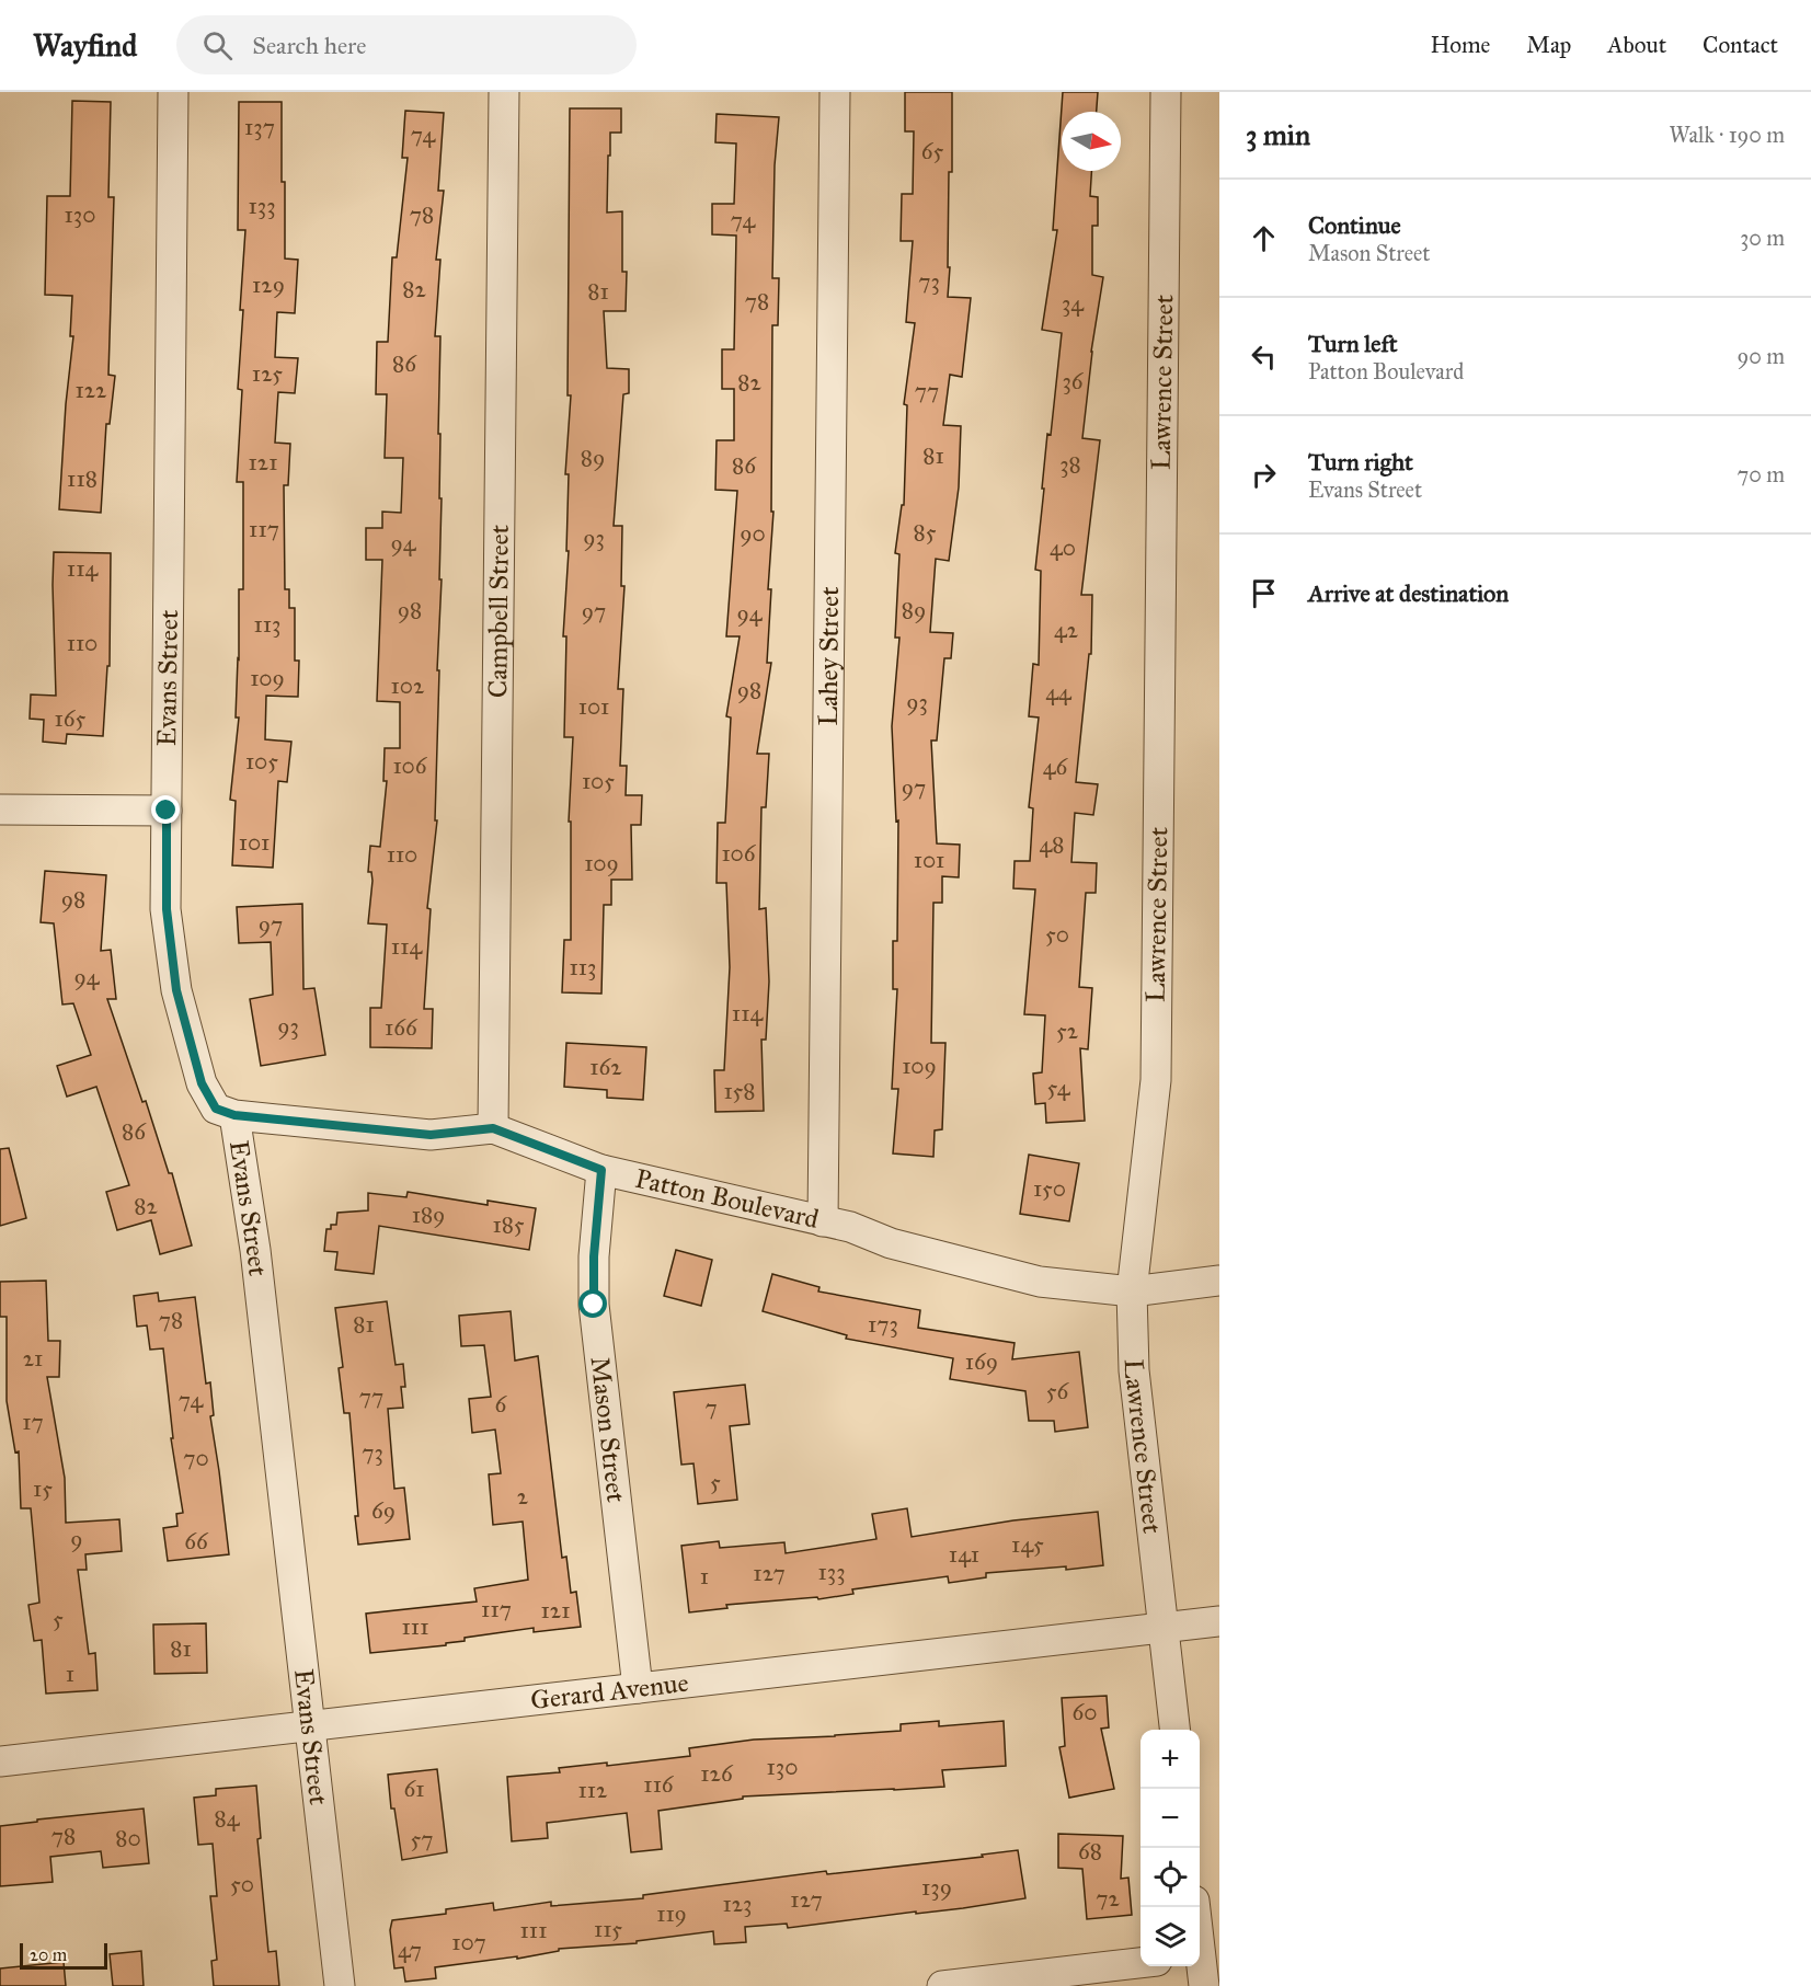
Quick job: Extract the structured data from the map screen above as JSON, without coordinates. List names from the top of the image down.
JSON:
{
  "streets": {
    "street": [
      "Lawrence Street",
      "Campbell Street",
      "Lahey Street",
      "Evans Street",
      "Patton Boulevard",
      "Mason Street",
      "Gerard Avenue"
    ]
  },
  "crossings": [
    ["Lawrence Street", "Patton Boulevard"],
    ["Lawrence Street", "Gerard Avenue"],
    ["Campbell Street", "Patton Boulevard"],
    ["Lahey Street", "Patton Boulevard"],
    ["Evans Street", "Patton Boulevard"],
    ["Evans Street", "Gerard Avenue"],
    ["Patton Boulevard", "Mason Street"],
    ["Mason Street", "Gerard Avenue"]
  ],
  "house_numbers": [
    "137",
    "74",
    "65",
    "133",
    "130",
    "78",
    "74",
    "73",
    "129",
    "82",
    "81",
    "78",
    "34",
    "86",
    "125",
    "36",
    "82",
    "122",
    "77",
    "81",
    "89",
    "121",
    "38",
    "86",
    "118",
    "117",
    "85",
    "90",
    "93",
    "94",
    "40",
    "114",
    "98",
    "89",
    "97",
    "94",
    "113",
    "42",
    "110",
    "109",
    "102",
    "98",
    "44",
    "93",
    "101",
    "165",
    "105",
    "106",
    "46",
    "105",
    "97",
    "101",
    "48",
    "106",
    "110",
    "101",
    "109",
    "98",
    "97",
    "50",
    "114",
    "113",
    "94",
    "114",
    "93",
    "166",
    "52",
    "109",
    "162",
    "54",
    "158",
    "86",
    "150",
    "82",
    "189",
    "185",
    "78",
    "81",
    "173",
    "21",
    "169",
    "56",
    "77",
    "74",
    "6",
    "7",
    "17",
    "73",
    "70",
    "5",
    "15",
    "2",
    "69",
    "9",
    "66",
    "145",
    "141",
    "133",
    "127",
    "1",
    "117",
    "121",
    "5",
    "111",
    "81",
    "1",
    "60",
    "130",
    "126",
    "116",
    "61",
    "112",
    "84",
    "78",
    "80",
    "57",
    "68",
    "50",
    "139",
    "72",
    "127",
    "123",
    "119",
    "115",
    "111",
    "107",
    "47"
  ],
  "scale_bar": "20 m",
  "north": "right",
  "page": {
    "header": "Wayfind",
    "search": "Search here",
    "nav": [
      "Home",
      "Map",
      "About",
      "Contact"
    ],
    "heading": ["3 min", "Walk · 190 m"],
    "list": [
      ["Continue", "Mason Street", "30 m"],
      ["Turn left", "Patton Boulevard", "90 m"],
      ["Turn right", "Evans Street", "70 m"],
      "Arrive at destination"
    ],
    "map_buttons": ["+", "−"],
    "scale": "20 m"
  }
}
